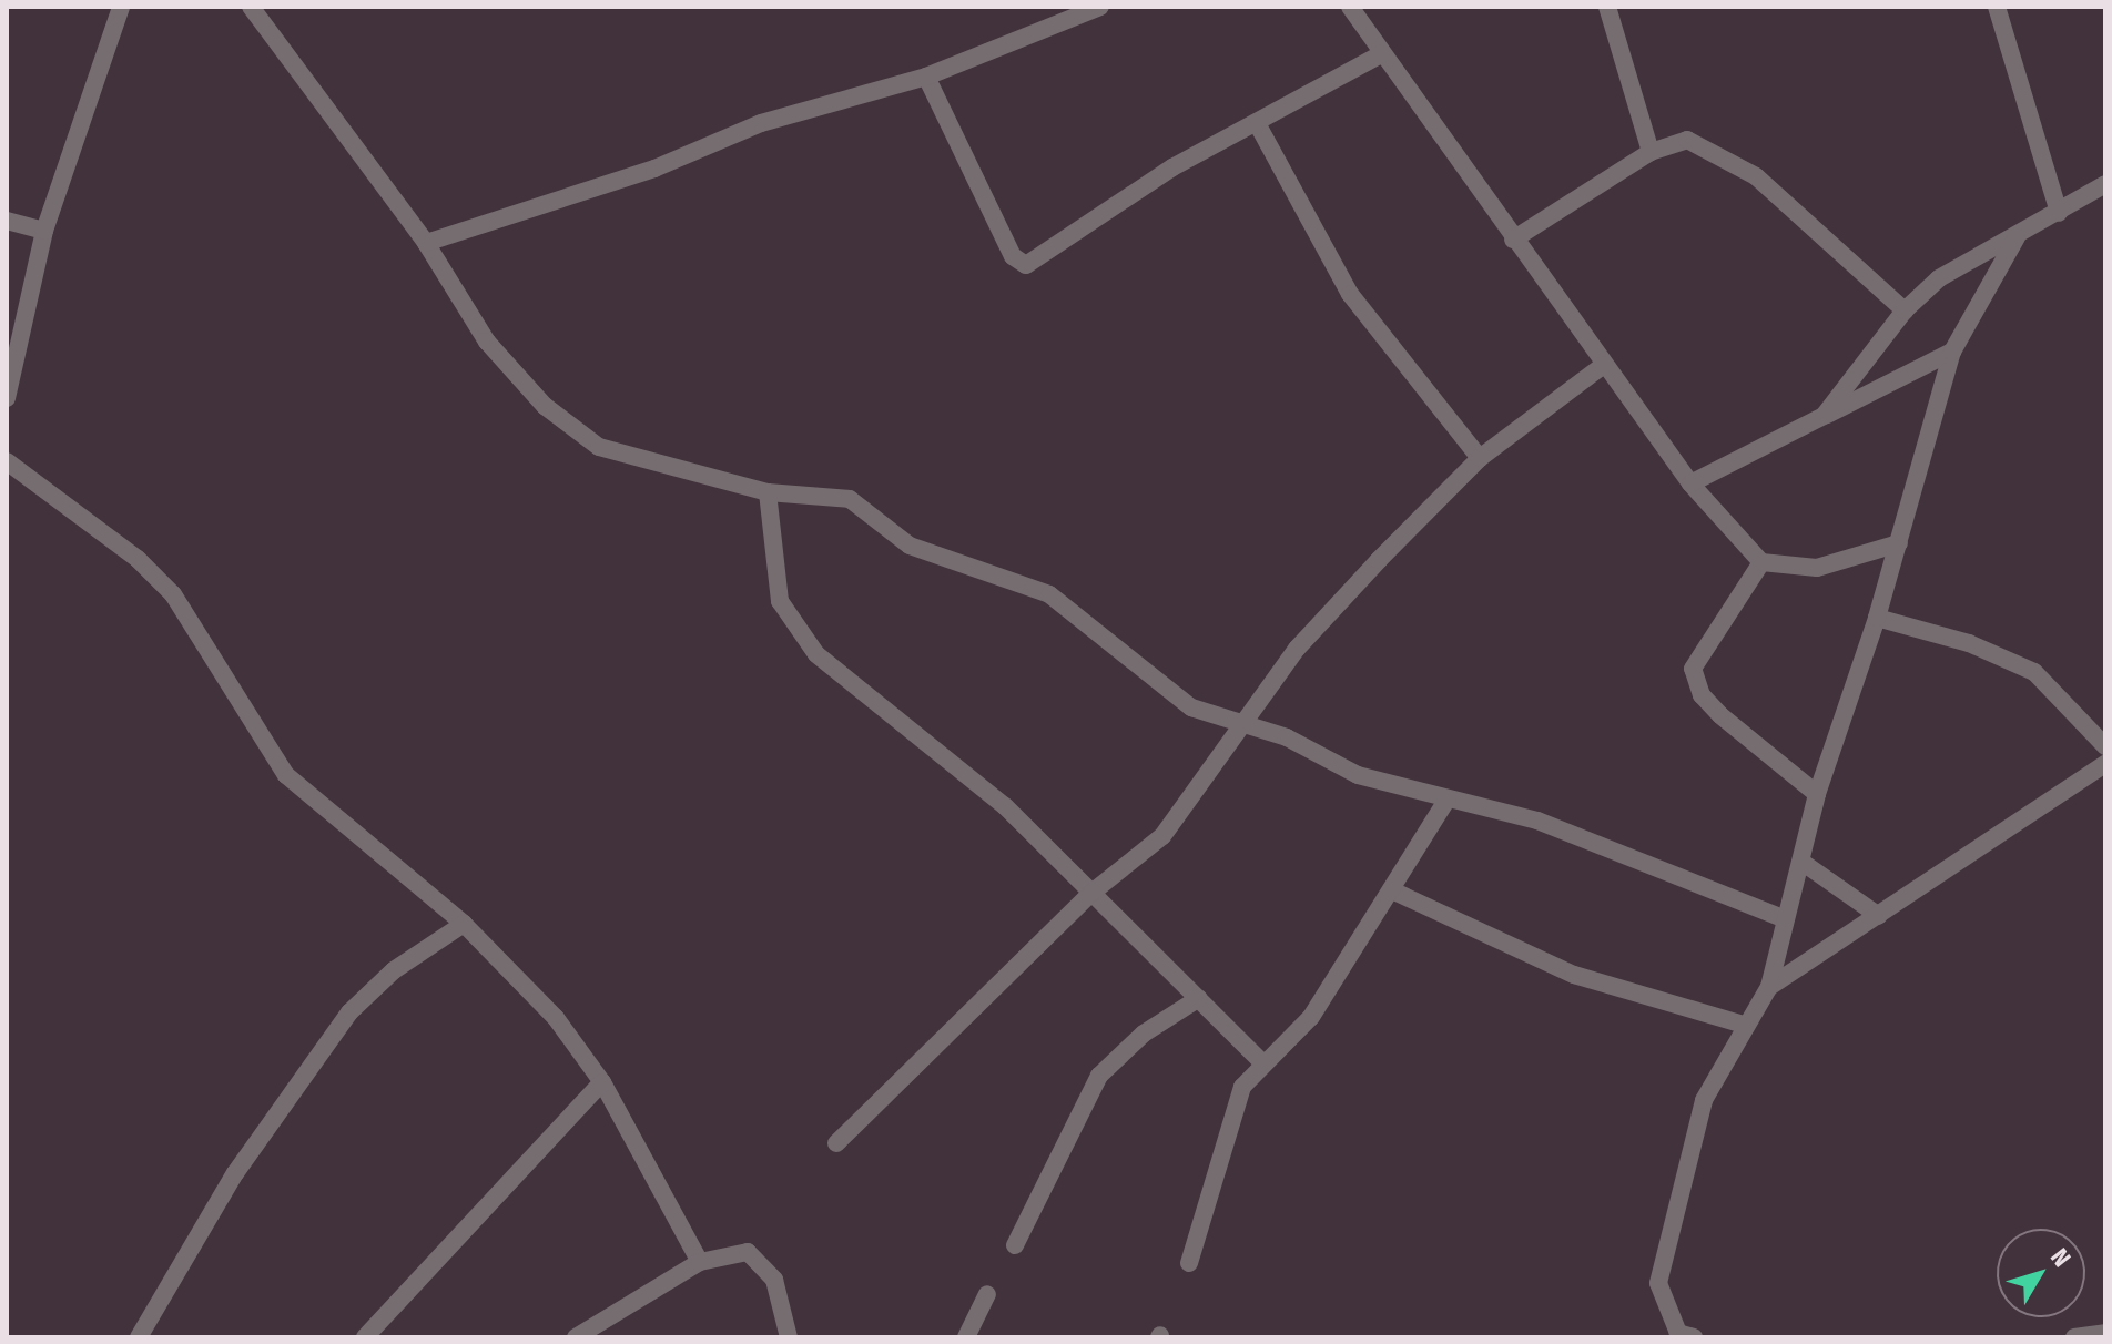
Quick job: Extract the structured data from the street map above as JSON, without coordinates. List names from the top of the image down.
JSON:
{
  "north": "top right"
}
